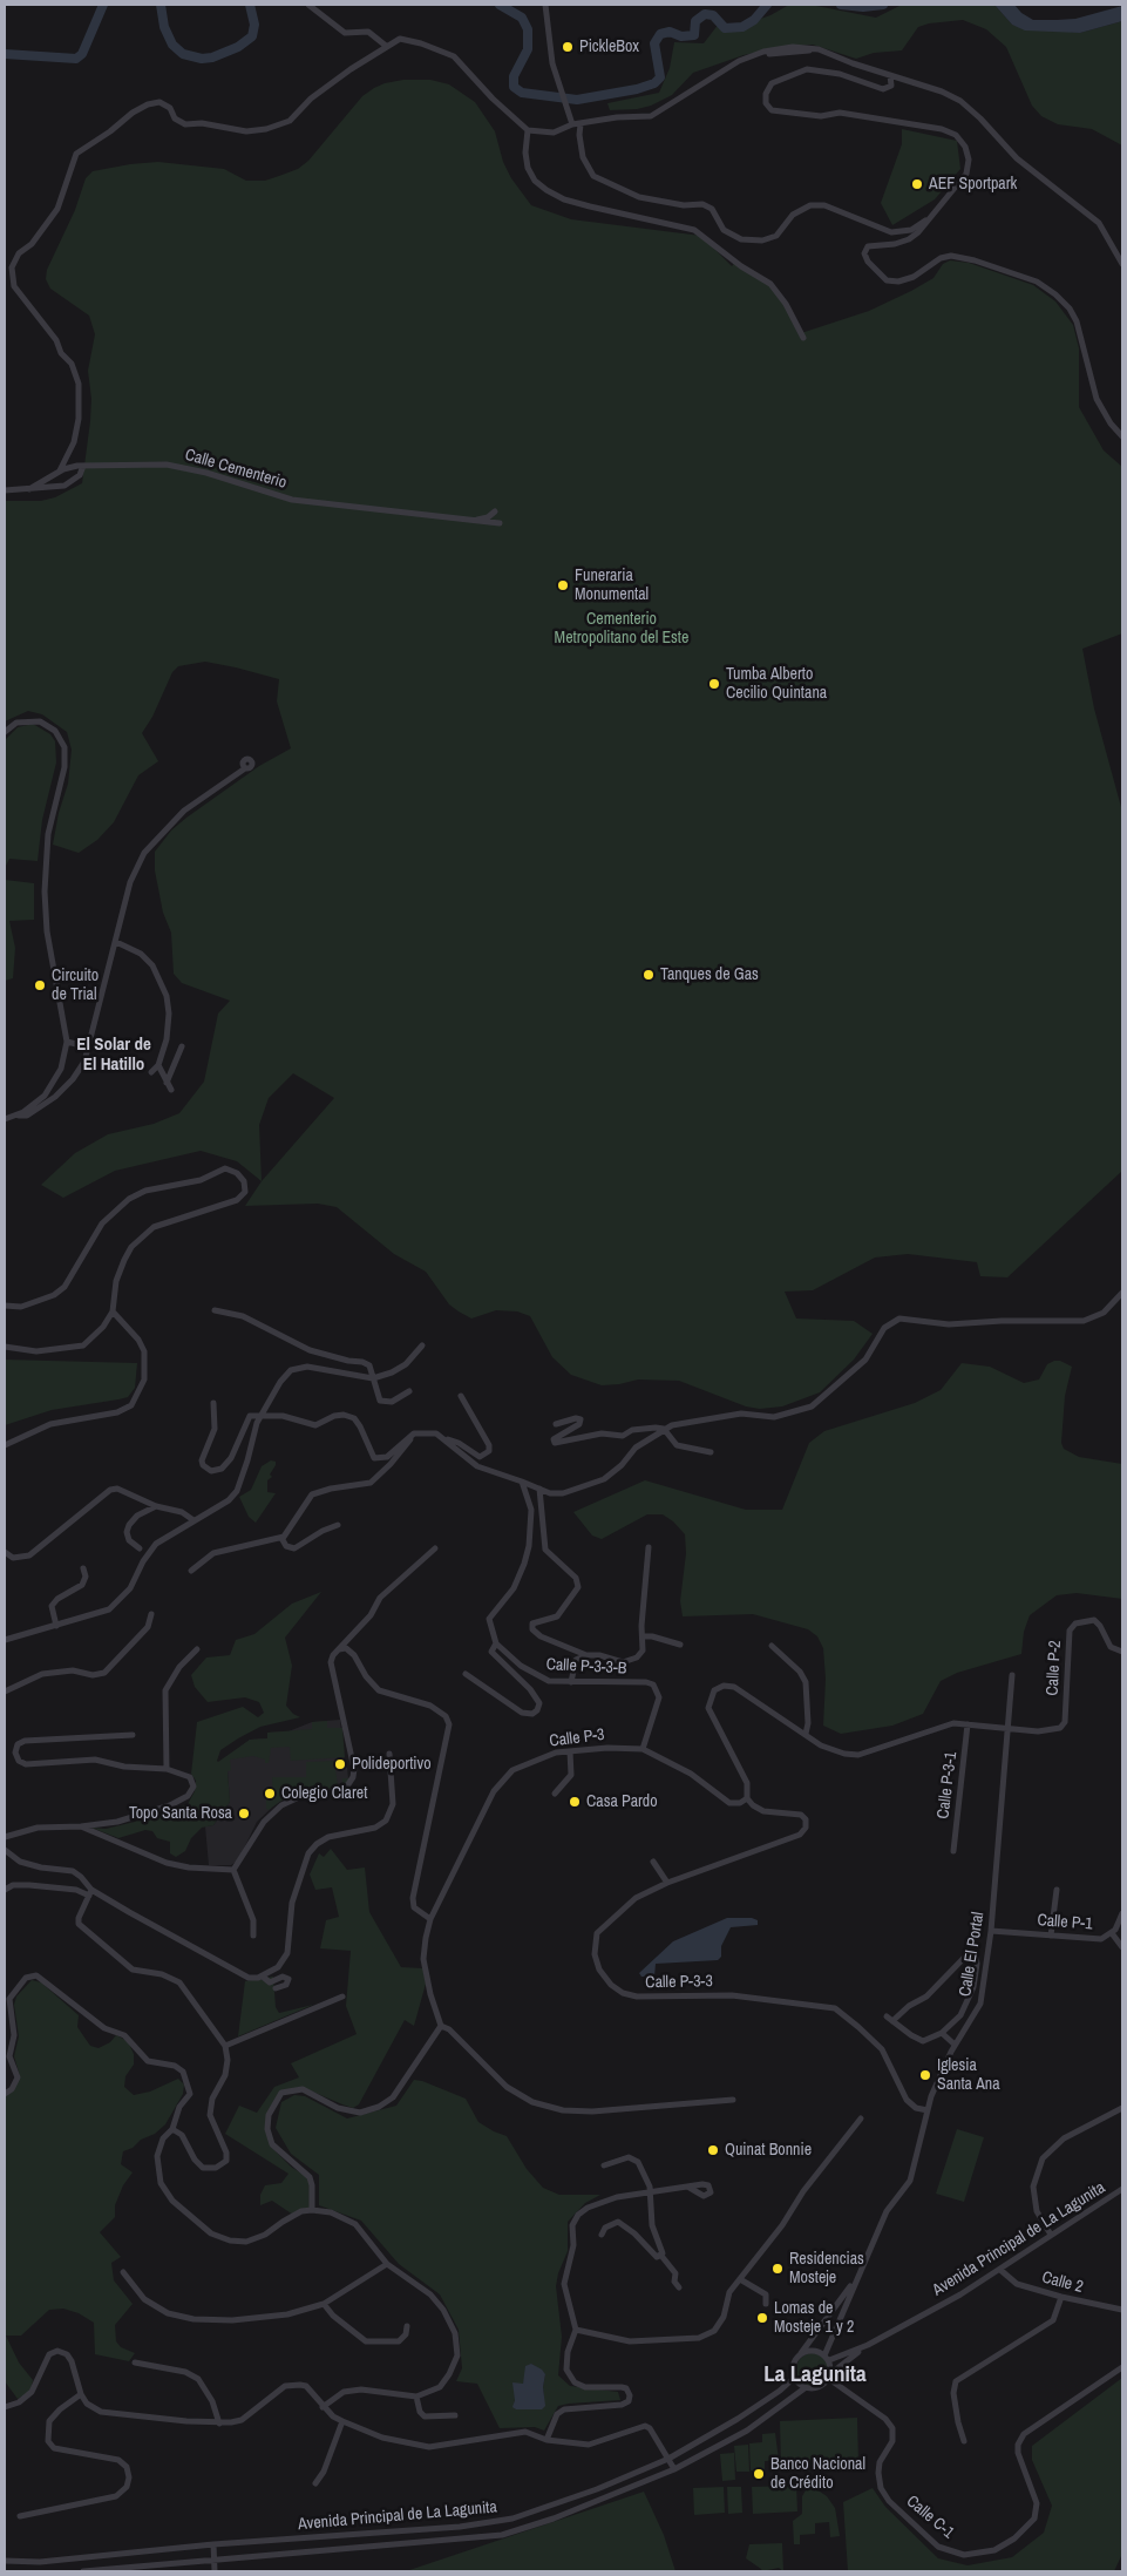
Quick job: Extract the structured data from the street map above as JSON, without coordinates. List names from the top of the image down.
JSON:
{
  "streets": {
    "street": [
      "Calle Cementerio",
      "Calle P-3-3-B",
      "Calle P-2",
      "Calle P-3",
      "Calle P-3-1",
      "Calle P-1",
      "Calle El Portal",
      "Calle P-3-3",
      "Avenida Principal de La Lagunita",
      "Calle 2",
      "Calle C-1"
    ]
  },
  "crossings": [
    ["Calle P-3-3-B", "Calle P-3"],
    ["Calle P-2", "Calle El Portal"],
    ["Calle P-3", "Calle P-3-3"],
    ["Calle P-1", "Calle El Portal"],
    ["Calle El Portal", "Calle P-3-3"],
    ["Calle El Portal", "Avenida Principal de La Lagunita"],
    ["Calle El Portal", "Calle C-1"],
    ["Avenida Principal de La Lagunita", "Calle 2"],
    ["Avenida Principal de La Lagunita", "Calle C-1"]
  ],
  "districts": ["El Solar de El Hatillo", "La Lagunita"],
  "parks": ["Cementerio Metropolitano del Este"],
  "places": [
    "PickleBox",
    "AEF Sportpark",
    "Funeraria Monumental",
    "Tumba Alberto Cecilio Quintana",
    "Tanques de Gas",
    "Circuito de Trial",
    "Polideportivo",
    "Colegio Claret",
    "Casa Pardo",
    "Topo Santa Rosa",
    "Iglesia Santa Ana",
    "Quinat Bonnie",
    "Residencias Mosteje",
    "Lomas de Mosteje 1 y 2",
    "Banco Nacional de Crédito"
  ]
}
